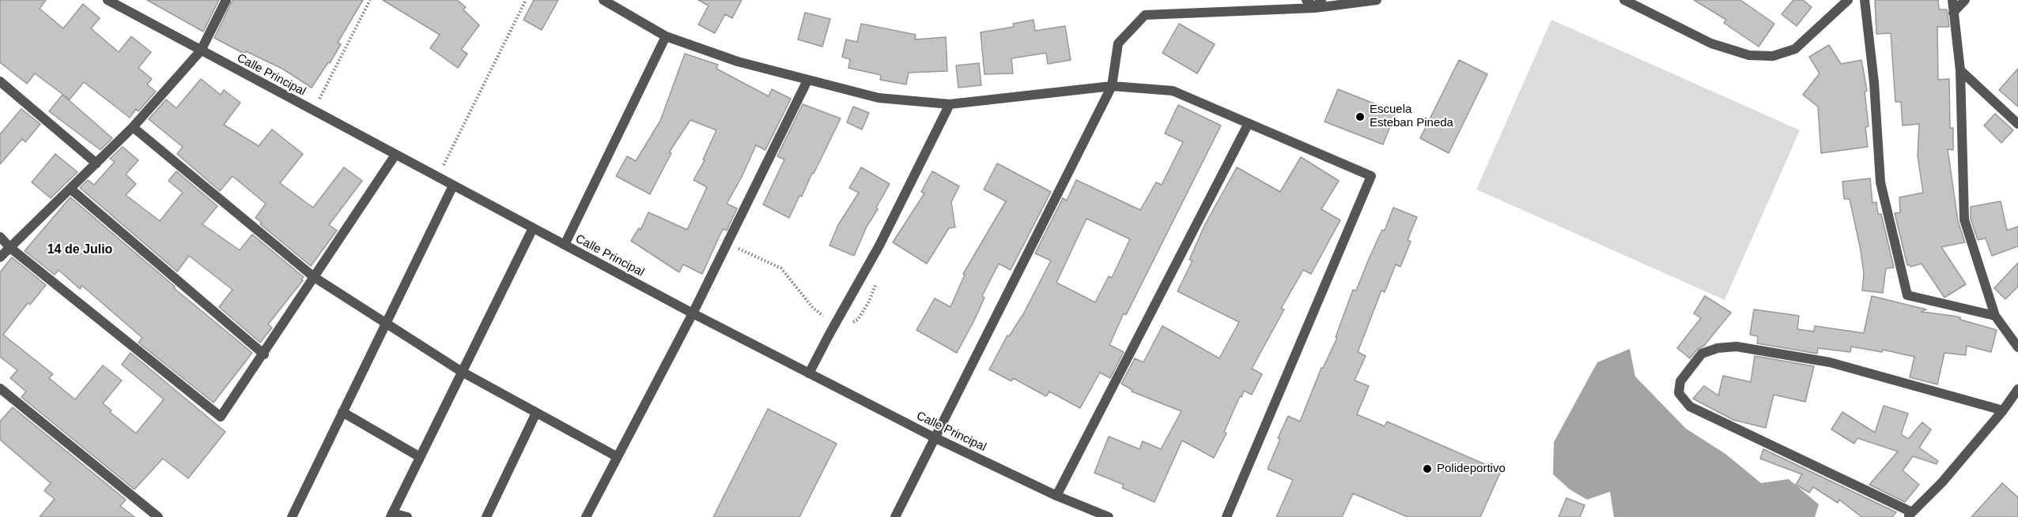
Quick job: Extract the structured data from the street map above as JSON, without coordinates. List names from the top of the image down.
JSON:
{
  "streets": {
    "street": ["Calle Principal"]
  },
  "districts": ["14 de Julio"],
  "places": ["Escuela Esteban Pineda", "Polideportivo"]
}
